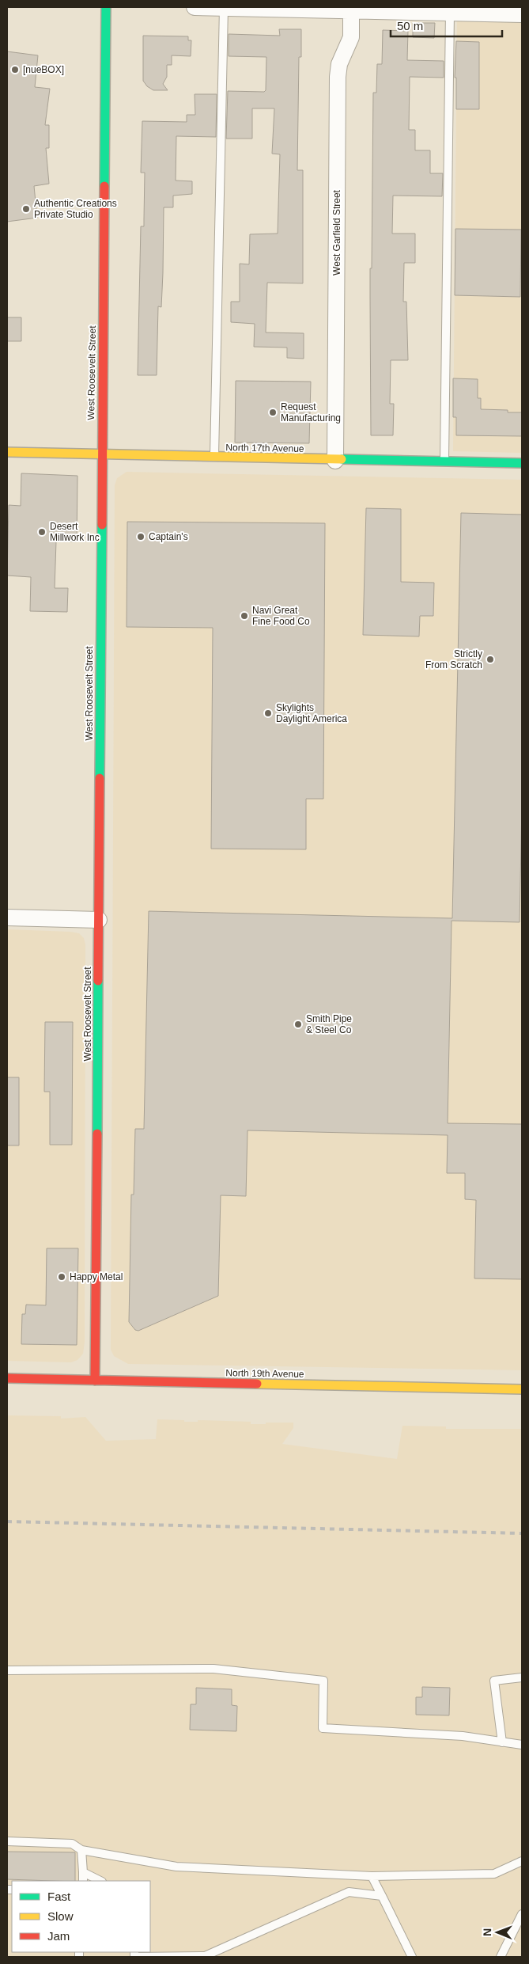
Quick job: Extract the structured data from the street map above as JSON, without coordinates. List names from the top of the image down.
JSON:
{
  "streets": {
    "street": [
      "West Garfield Street",
      "West Roosevelt Street",
      "North 17th Avenue",
      "North 19th Avenue"
    ]
  },
  "crossings": [
    ["West Garfield Street", "North 17th Avenue"],
    ["West Roosevelt Street", "North 17th Avenue"],
    ["West Roosevelt Street", "North 19th Avenue"]
  ],
  "places": [
    "[nueBOX]",
    "Authentic Creations Private Studio",
    "Request Manufacturing",
    "Desert Millwork Inc",
    "Captain's",
    "Navi Great Fine Food Co",
    "Strictly From Scratch",
    "Skylights Daylight America",
    "Smith Pipe & Steel Co",
    "Happy Metal"
  ],
  "legend": ["Fast", "Slow", "Jam"],
  "scale_bar": "50 m",
  "north": "left"
}
